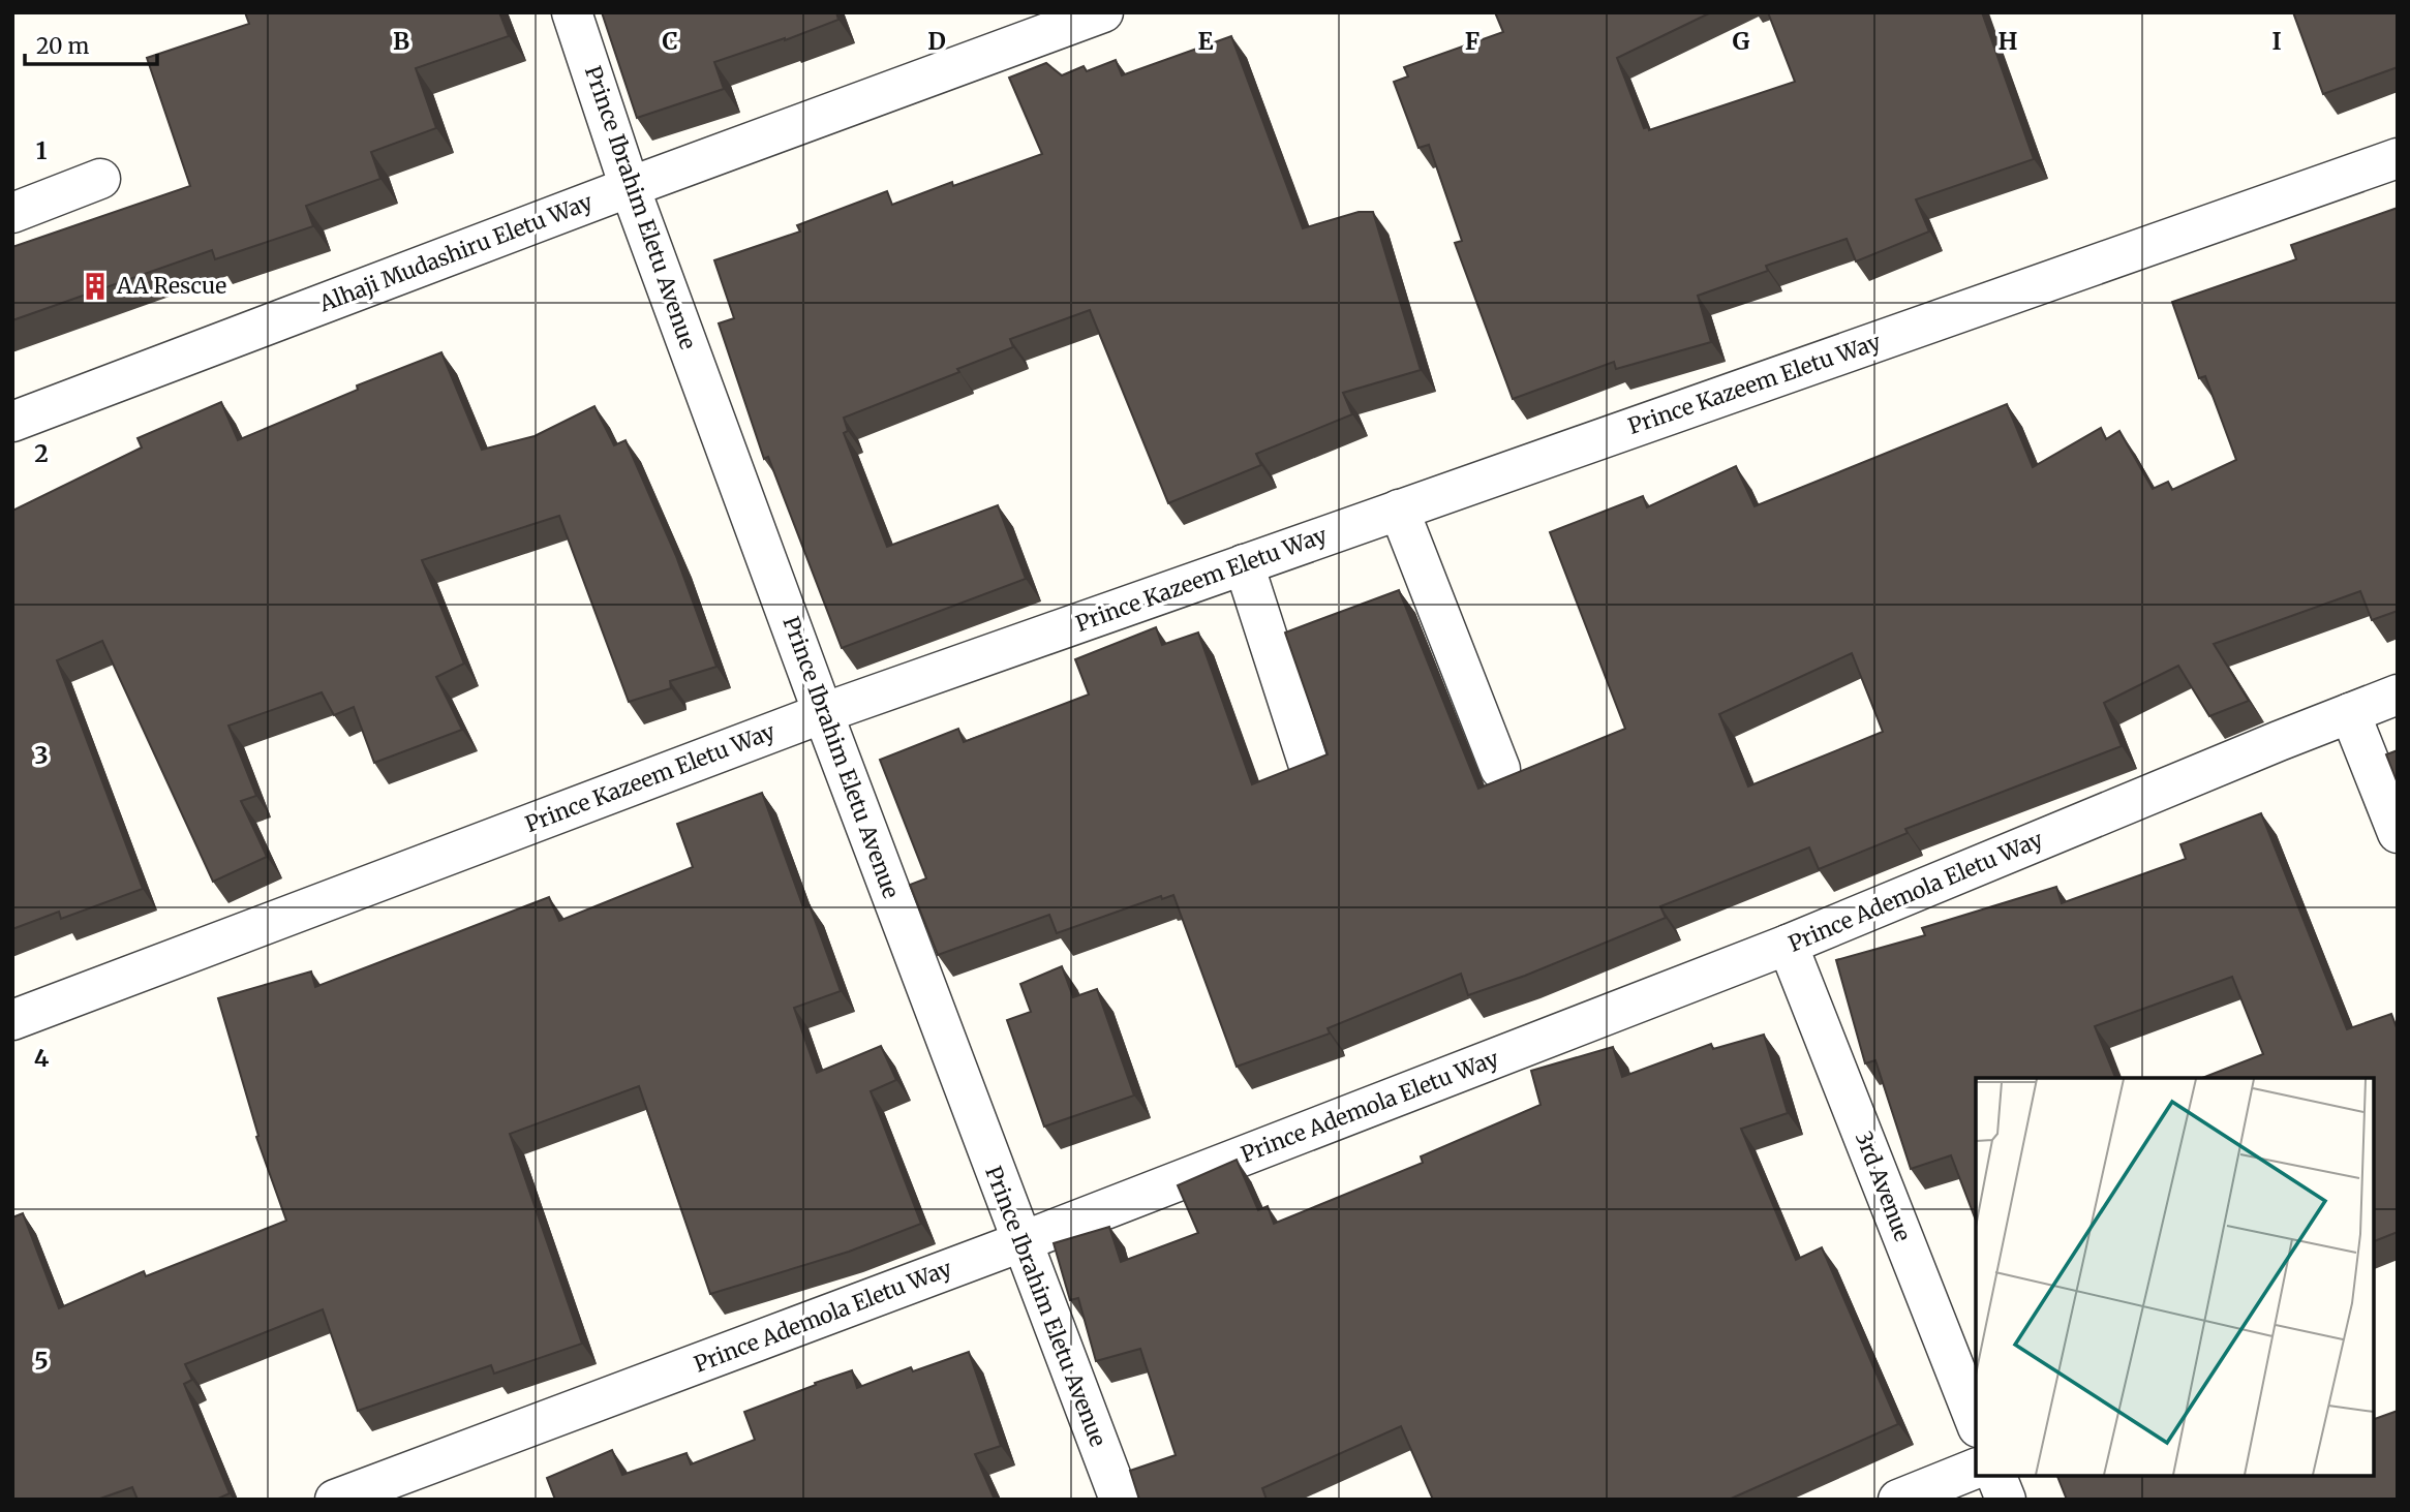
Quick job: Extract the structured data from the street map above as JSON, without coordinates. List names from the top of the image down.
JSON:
{
  "streets": {
    "street": [
      "Prince Ibrahim Eletu Avenue",
      "Alhaji Mudashiru Eletu Way",
      "Prince Kazeem Eletu Way",
      "Prince Ademola Eletu Way",
      "3rd Avenue"
    ]
  },
  "crossings": [
    ["Prince Ibrahim Eletu Avenue", "Alhaji Mudashiru Eletu Way"],
    ["Prince Ibrahim Eletu Avenue", "Prince Kazeem Eletu Way"],
    ["Prince Ibrahim Eletu Avenue", "Prince Ademola Eletu Way"],
    ["Prince Ademola Eletu Way", "3rd Avenue"]
  ],
  "places": {
    "building": ["AA Rescue"]
  },
  "scale_bar": "20 m",
  "grid": {
    "columns": [
      "B",
      "C",
      "D",
      "E",
      "F",
      "G",
      "H",
      "I"
    ],
    "rows": [
      "1",
      "2",
      "3",
      "4",
      "5"
    ]
  }
}
